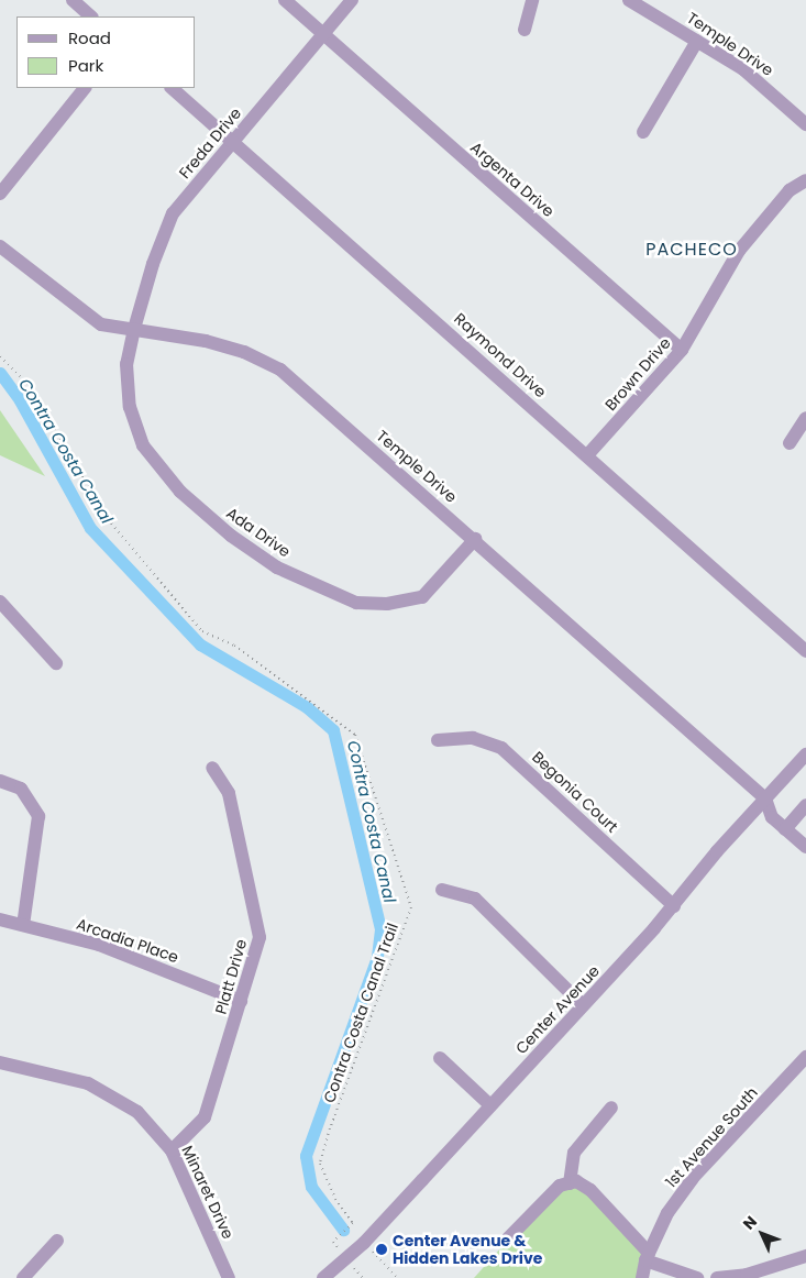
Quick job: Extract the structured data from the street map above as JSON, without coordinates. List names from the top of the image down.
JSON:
{
  "streets": {
    "street": [
      "Temple Drive",
      "Freda Drive",
      "Argenta Drive",
      "Raymond Drive",
      "Brown Drive",
      "Ada Drive",
      "Begonia Court",
      "Arcadia Place",
      "Platt Drive",
      "Center Avenue",
      "1st Avenue South",
      "Minaret Drive"
    ],
    "path": ["Contra Costa Canal Trail"]
  },
  "crossings": [
    ["Temple Drive", "Freda Drive"],
    ["Temple Drive", "Ada Drive"],
    ["Temple Drive", "Center Avenue"],
    ["Freda Drive", "Argenta Drive"],
    ["Freda Drive", "Raymond Drive"],
    ["Freda Drive", "Ada Drive"],
    ["Argenta Drive", "Brown Drive"],
    ["Raymond Drive", "Brown Drive"],
    ["Begonia Court", "Center Avenue"],
    ["Arcadia Place", "Platt Drive"],
    ["Platt Drive", "Minaret Drive"],
    ["Center Avenue", "Contra Costa Canal Trail"]
  ],
  "districts": ["PACHECO"],
  "water": ["Contra Costa Canal"],
  "places": ["Center Avenue & Hidden Lakes Drive"],
  "legend": ["Road", "Park"],
  "north": "top left"
}
